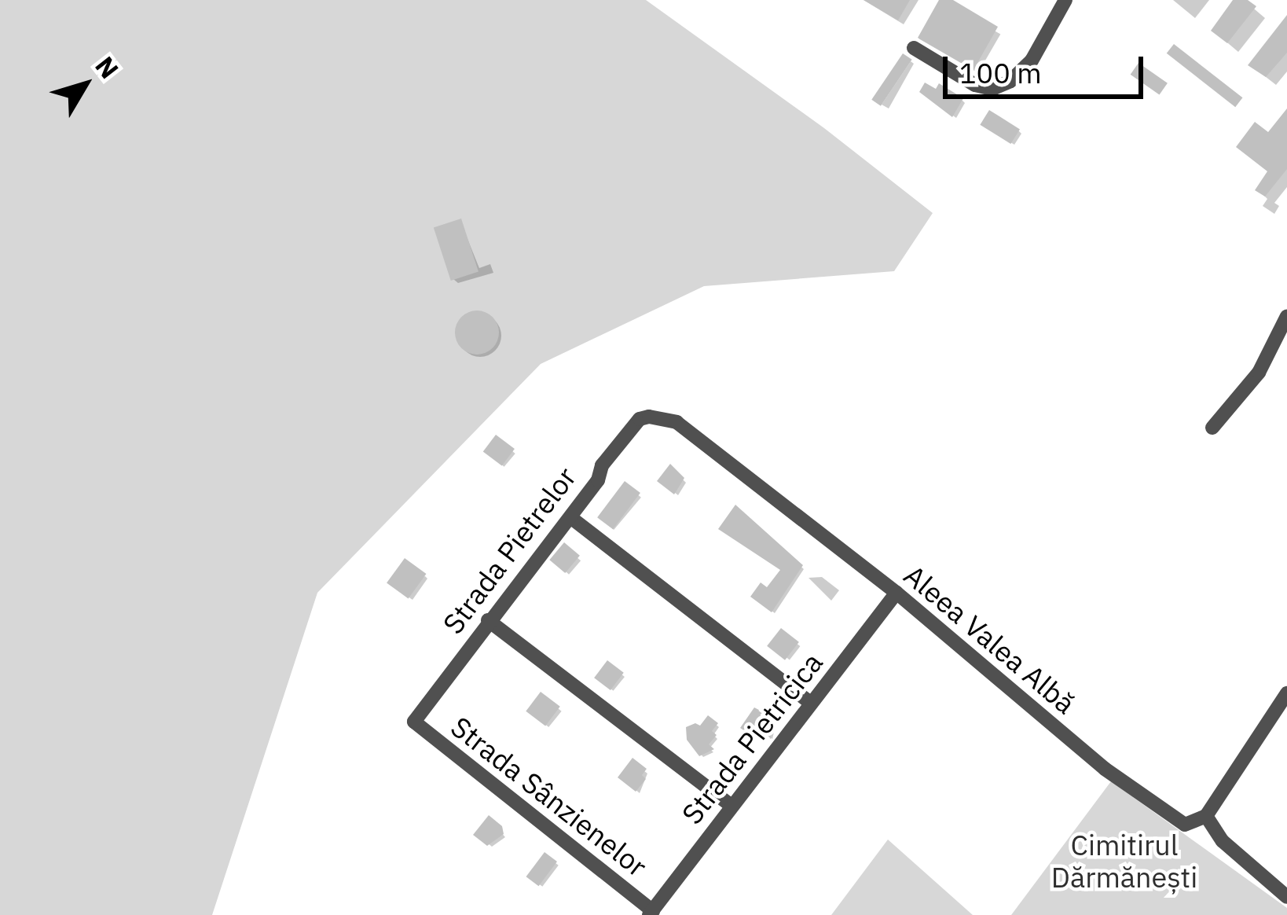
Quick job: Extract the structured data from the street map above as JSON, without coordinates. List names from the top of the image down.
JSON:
{
  "streets": {
    "street": [
      "Strada Pietrelor",
      "Aleea Valea Albă",
      "Strada Pietricica",
      "Strada Sânzienelor"
    ]
  },
  "crossings": [
    ["Strada Pietrelor", "Aleea Valea Albă"],
    ["Strada Pietrelor", "Strada Sânzienelor"],
    ["Aleea Valea Albă", "Strada Pietricica"],
    ["Strada Pietricica", "Strada Sânzienelor"]
  ],
  "parks": ["Cimitirul Dărmănești"],
  "scale_bar": "100 m",
  "north": "top right"
}
